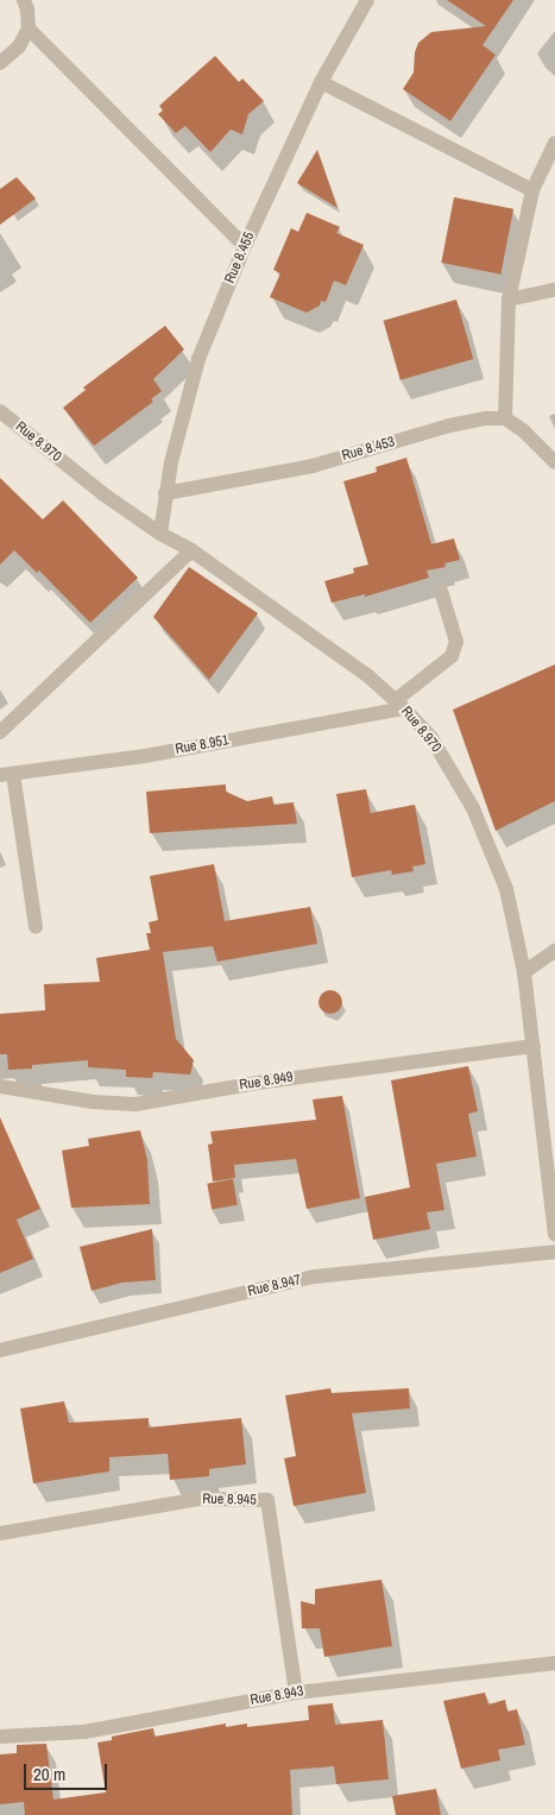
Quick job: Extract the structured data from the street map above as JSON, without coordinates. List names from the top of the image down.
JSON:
{
  "streets": {
    "street": [
      "Rue 8.455",
      "Rue 8.970",
      "Rue 8.453",
      "Rue 8.951",
      "Rue 8.949",
      "Rue 8.947",
      "Rue 8.945",
      "Rue 8.943"
    ]
  },
  "crossings": [
    ["Rue 8.455", "Rue 8.970"],
    ["Rue 8.455", "Rue 8.453"],
    ["Rue 8.970", "Rue 8.951"],
    ["Rue 8.970", "Rue 8.949"],
    ["Rue 8.945", "Rue 8.943"]
  ],
  "scale_bar": "20 m"
}
